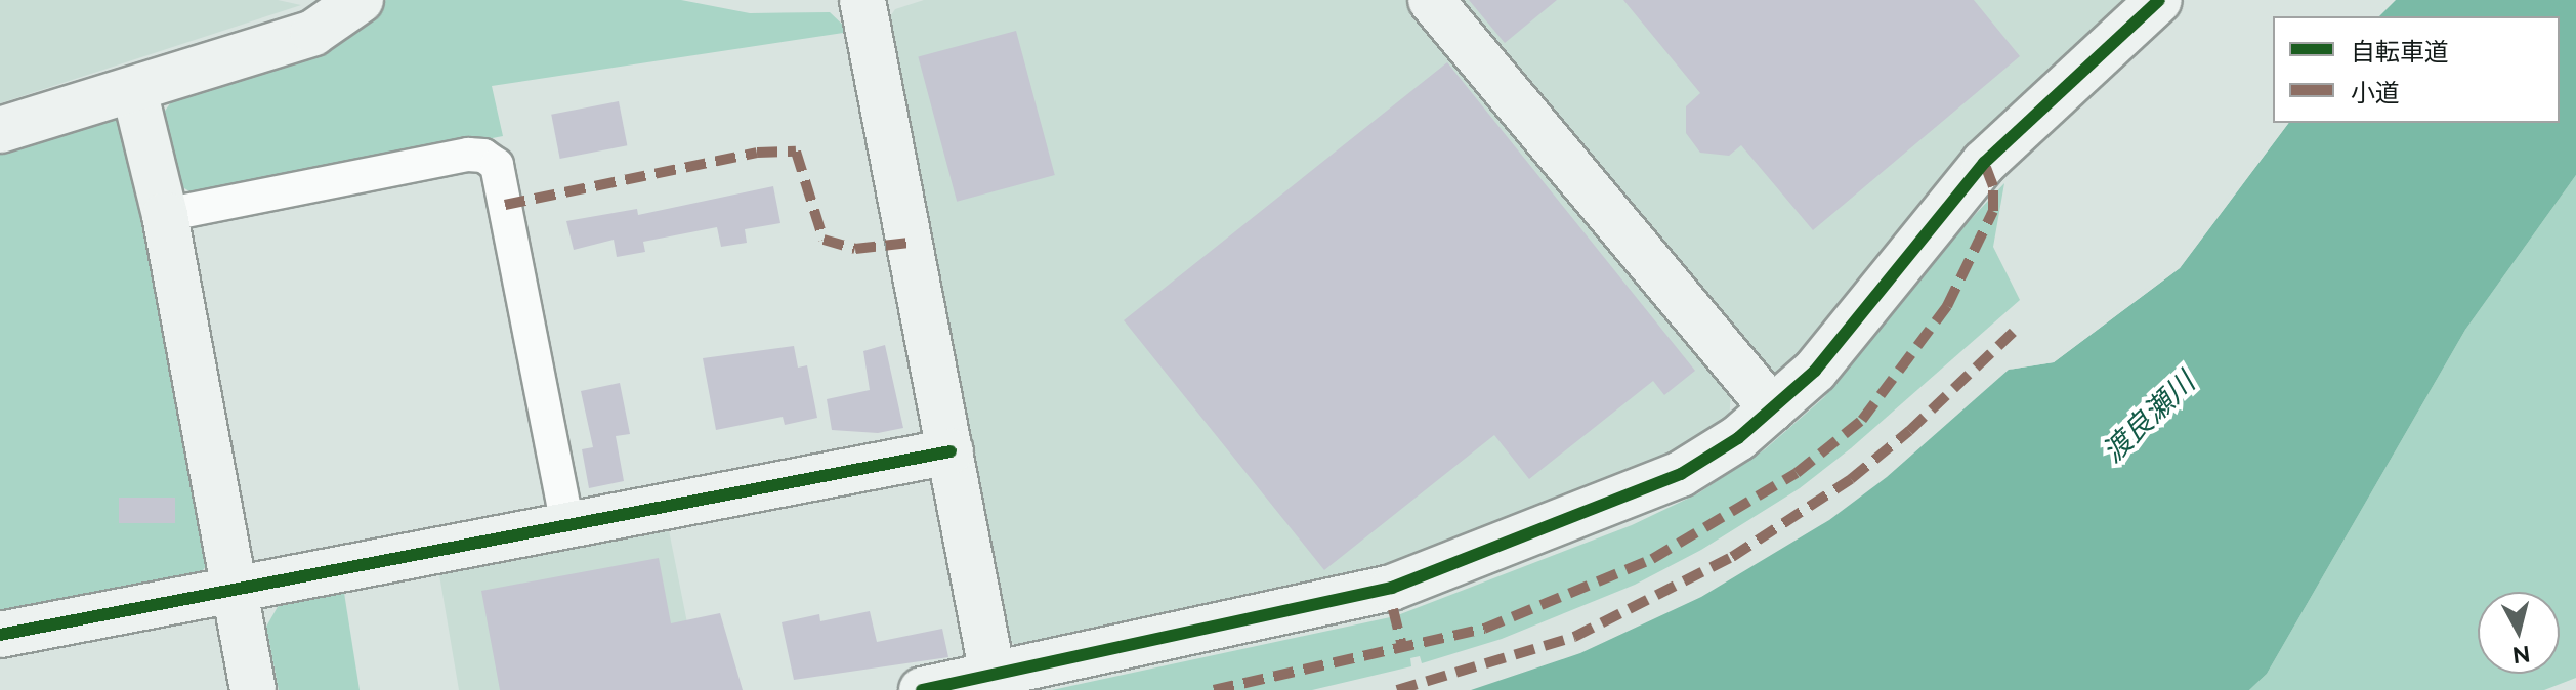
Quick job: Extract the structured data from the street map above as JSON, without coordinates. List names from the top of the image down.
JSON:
{
  "water": ["渡良瀬川"],
  "legend": ["自転車道", "小道"],
  "north": "bottom"
}
